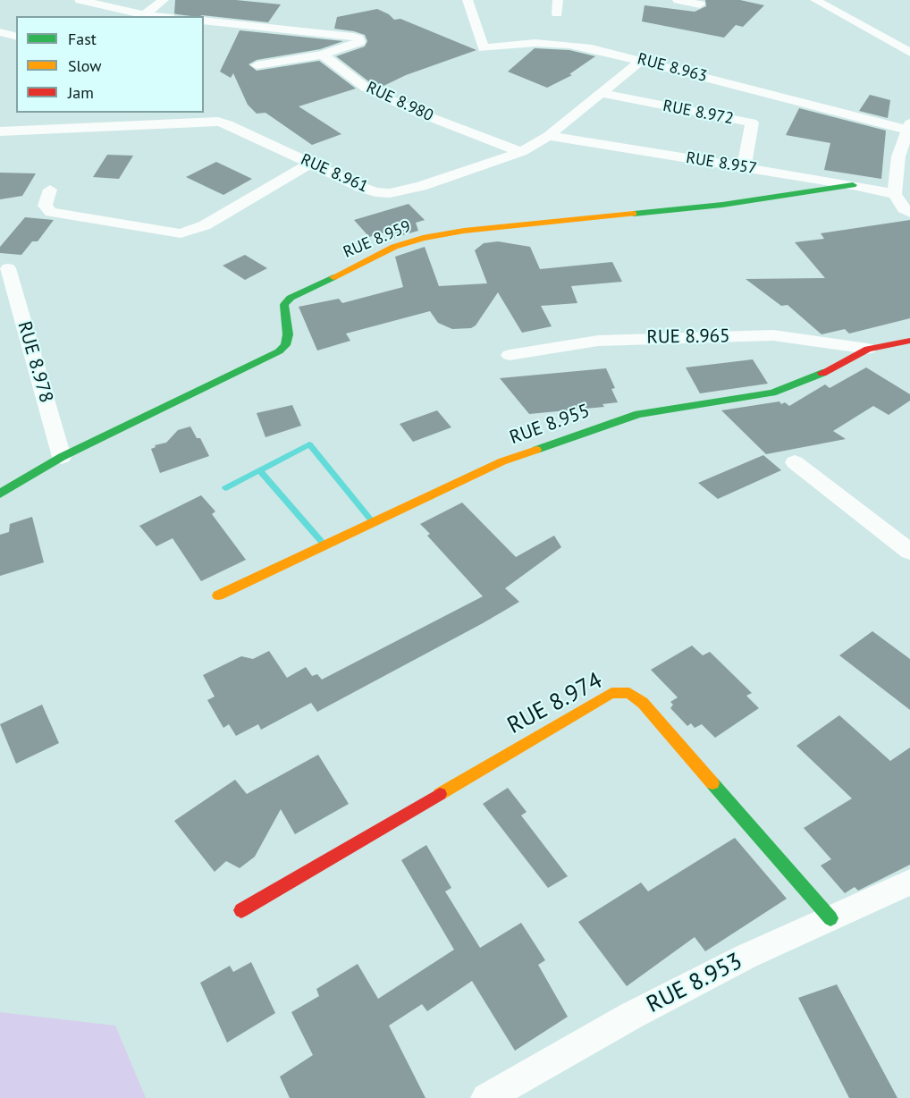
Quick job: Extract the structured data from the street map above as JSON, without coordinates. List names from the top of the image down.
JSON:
{
  "streets": {
    "street": [
      "RUE 8.963",
      "RUE 8.980",
      "RUE 8.972",
      "RUE 8.957",
      "RUE 8.961",
      "RUE 8.959",
      "RUE 8.965",
      "RUE 8.978",
      "RUE 8.955",
      "RUE 8.974",
      "RUE 8.953"
    ]
  },
  "crossings": [
    ["RUE 8.963", "RUE 8.961"],
    ["RUE 8.980", "RUE 8.961"],
    ["RUE 8.972", "RUE 8.957"],
    ["RUE 8.972", "RUE 8.961"],
    ["RUE 8.957", "RUE 8.961"],
    ["RUE 8.957", "RUE 8.959"],
    ["RUE 8.959", "RUE 8.978"],
    ["RUE 8.965", "RUE 8.955"],
    ["RUE 8.974", "RUE 8.953"]
  ],
  "legend": ["Fast", "Slow", "Jam"]
}
